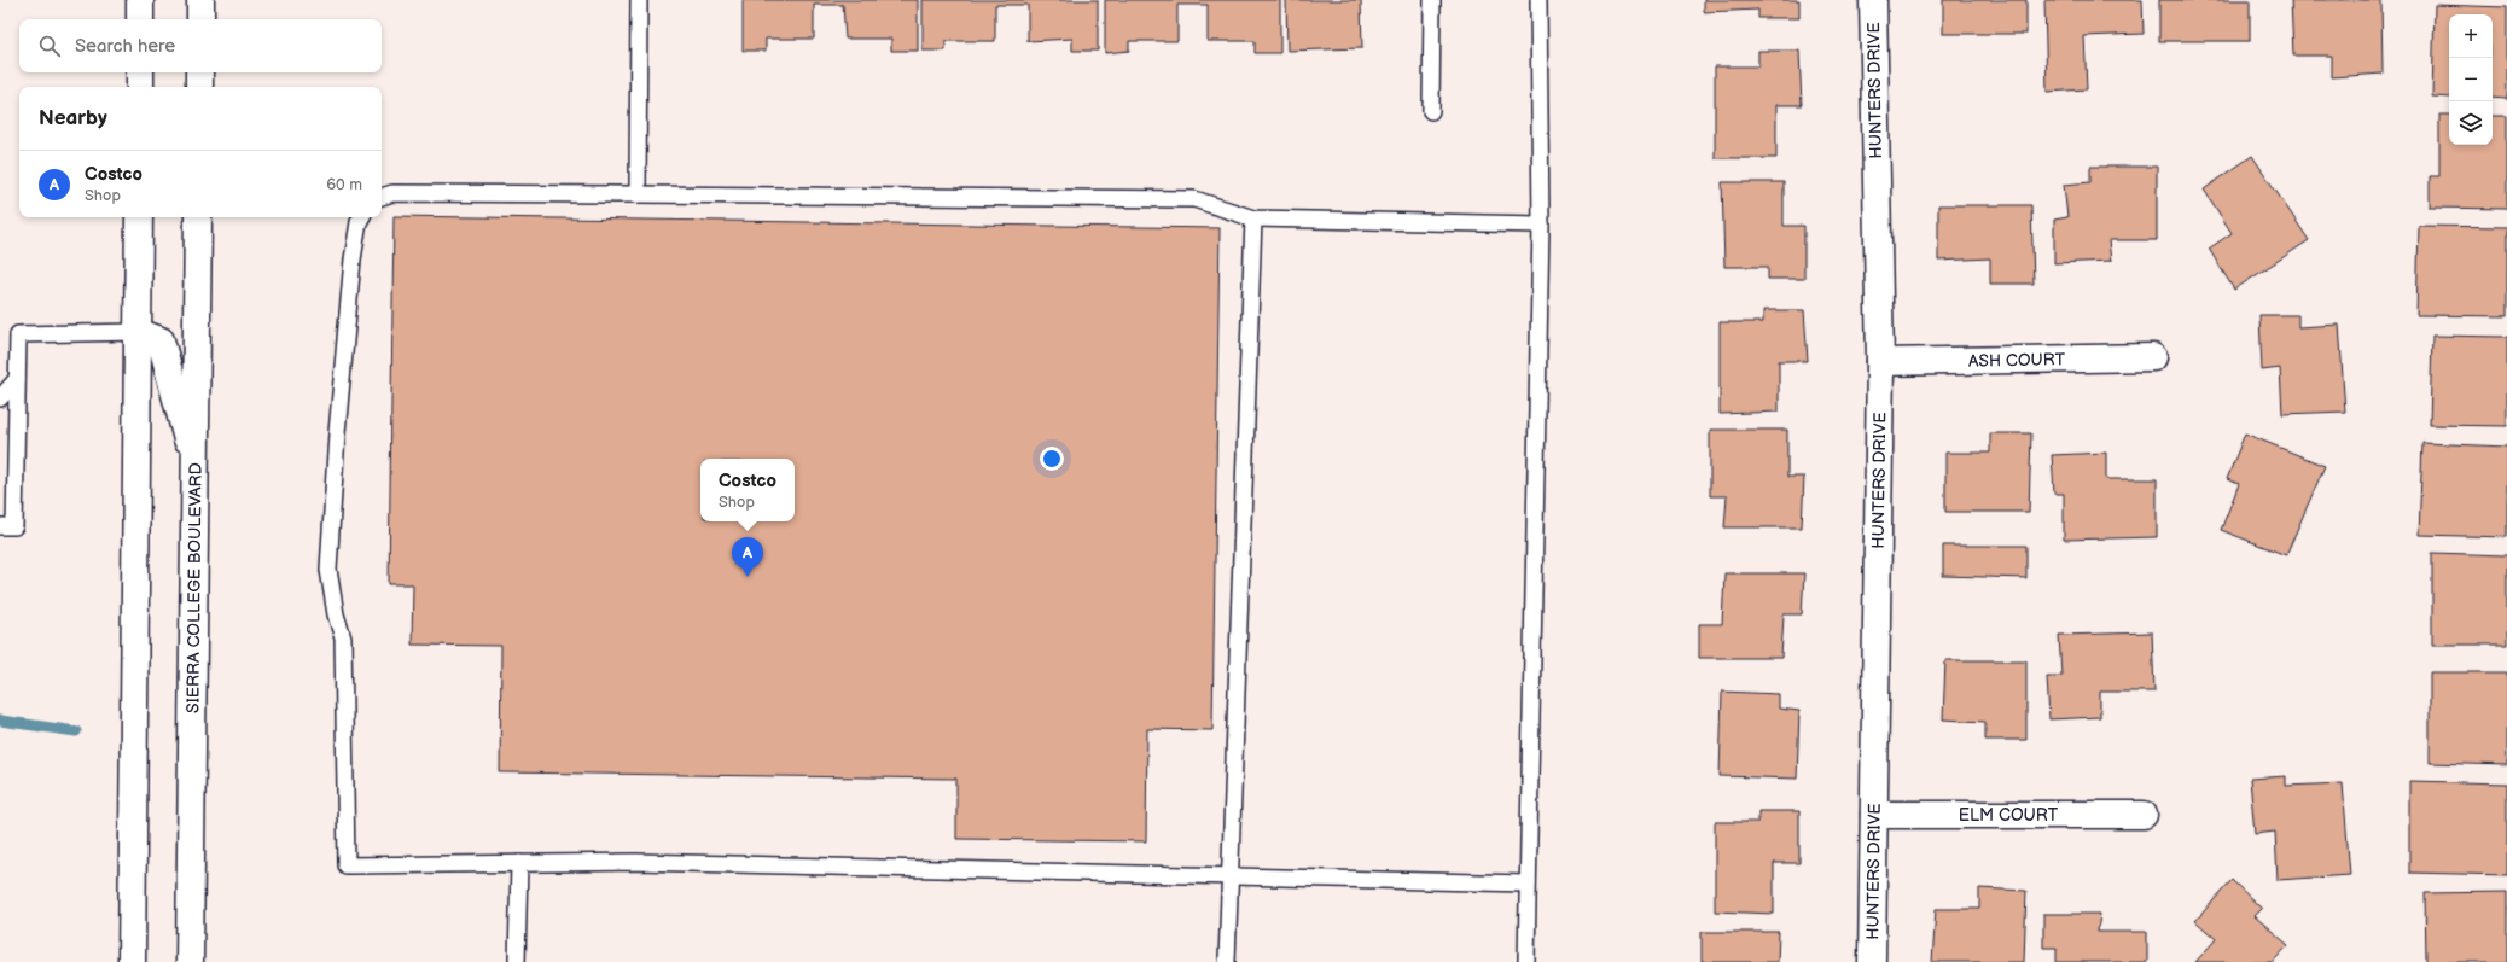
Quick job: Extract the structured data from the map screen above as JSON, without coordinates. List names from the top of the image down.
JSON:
{
  "streets": {
    "main road": [
      "HUNTERS DRIVE",
      "ASH COURT",
      "SIERRA COLLEGE BOULEVARD",
      "ELM COURT"
    ]
  },
  "crossings": [
    ["HUNTERS DRIVE", "ASH COURT"],
    ["HUNTERS DRIVE", "ELM COURT"]
  ],
  "page": {
    "map_buttons": ["+", "−"],
    "search": "Search here",
    "heading": "Nearby",
    "list": [
      {
        "mark": "A",
        "name": "Costco",
        "note": "Shop",
        "value": "60 m"
      }
    ],
    "popup": ["Costco", "Shop"],
    "pins": "A"
  }
}
